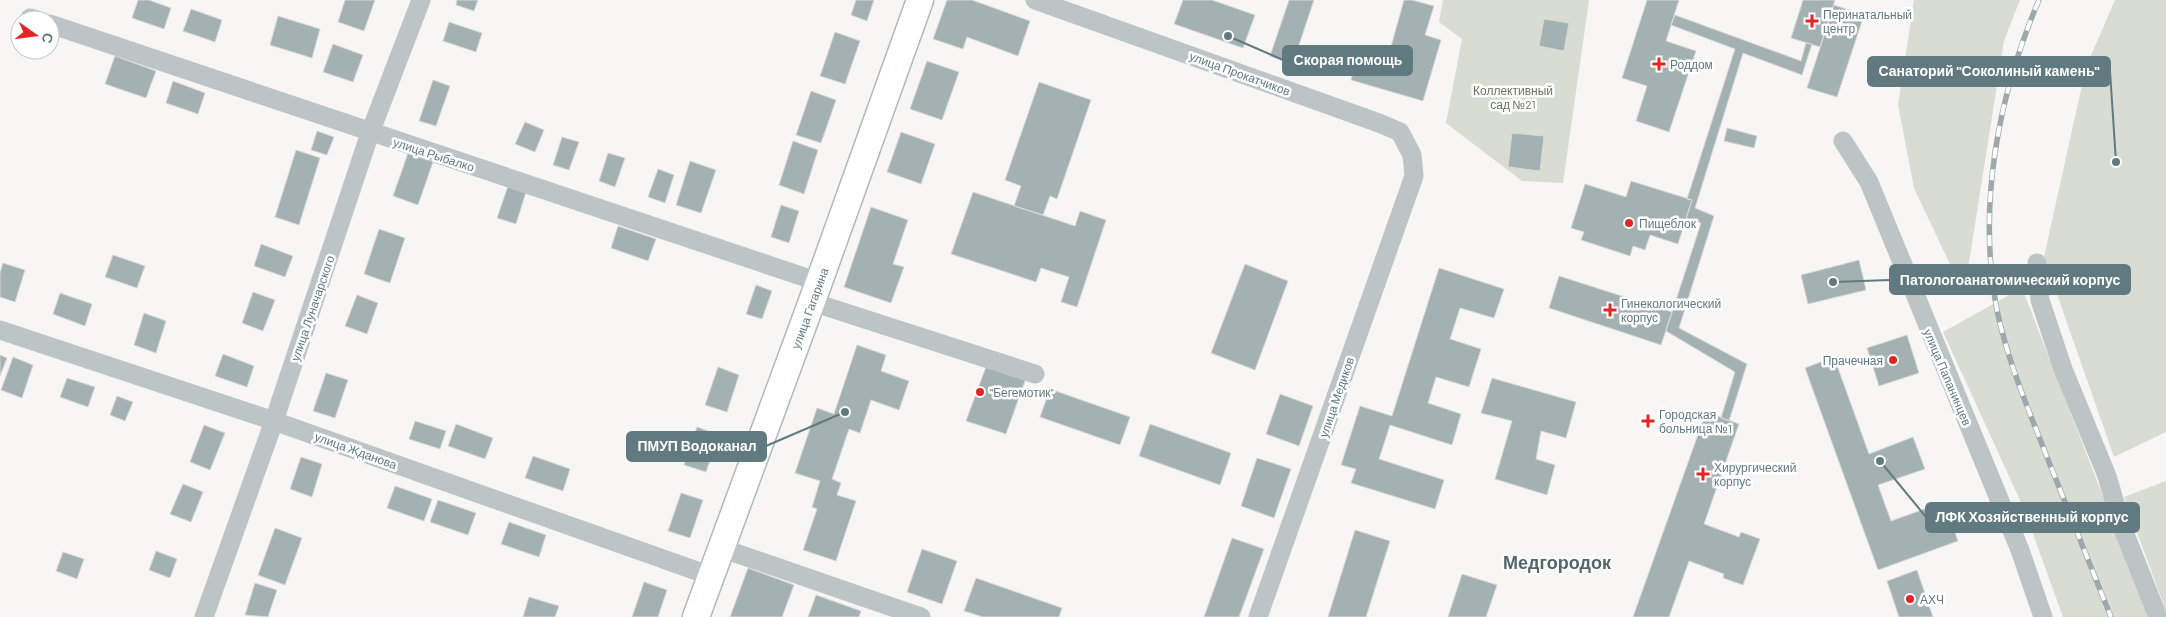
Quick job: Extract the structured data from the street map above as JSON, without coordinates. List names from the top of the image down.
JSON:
{
  "streets": {
    "street": [
      "улица Прокатчиков",
      "улица Рыбалко",
      "улица Луначарского",
      "улица Гагарина",
      "улица Папанинцев",
      "улица Медиков",
      "улица Жданова"
    ]
  },
  "crossings": [
    ["улица Прокатчиков", "улица Медиков"],
    ["улица Рыбалко", "улица Луначарского"],
    ["улица Рыбалко", "улица Гагарина"],
    ["улица Луначарского", "улица Жданова"],
    ["улица Гагарина", "улица Жданова"]
  ],
  "districts": ["Медгородок"],
  "parks": ["Коллективный сад №21"],
  "places": {
    "health": [
      "Перинатальный центр",
      "Роддом",
      "Гинекологический корпус",
      "Городская больница №1",
      "Хирургический корпус"
    ],
    "other": [
      "Скорая помощь",
      "Санаторий \"Соколиный камень\"",
      "Пищеблок",
      "Патологоанатомический корпус",
      "Прачечная",
      "\"Бегемотик\"",
      "ПМУП Водоканал",
      "ЛФК Хозяйственный корпус",
      "АХЧ"
    ]
  },
  "north": "right"
}
